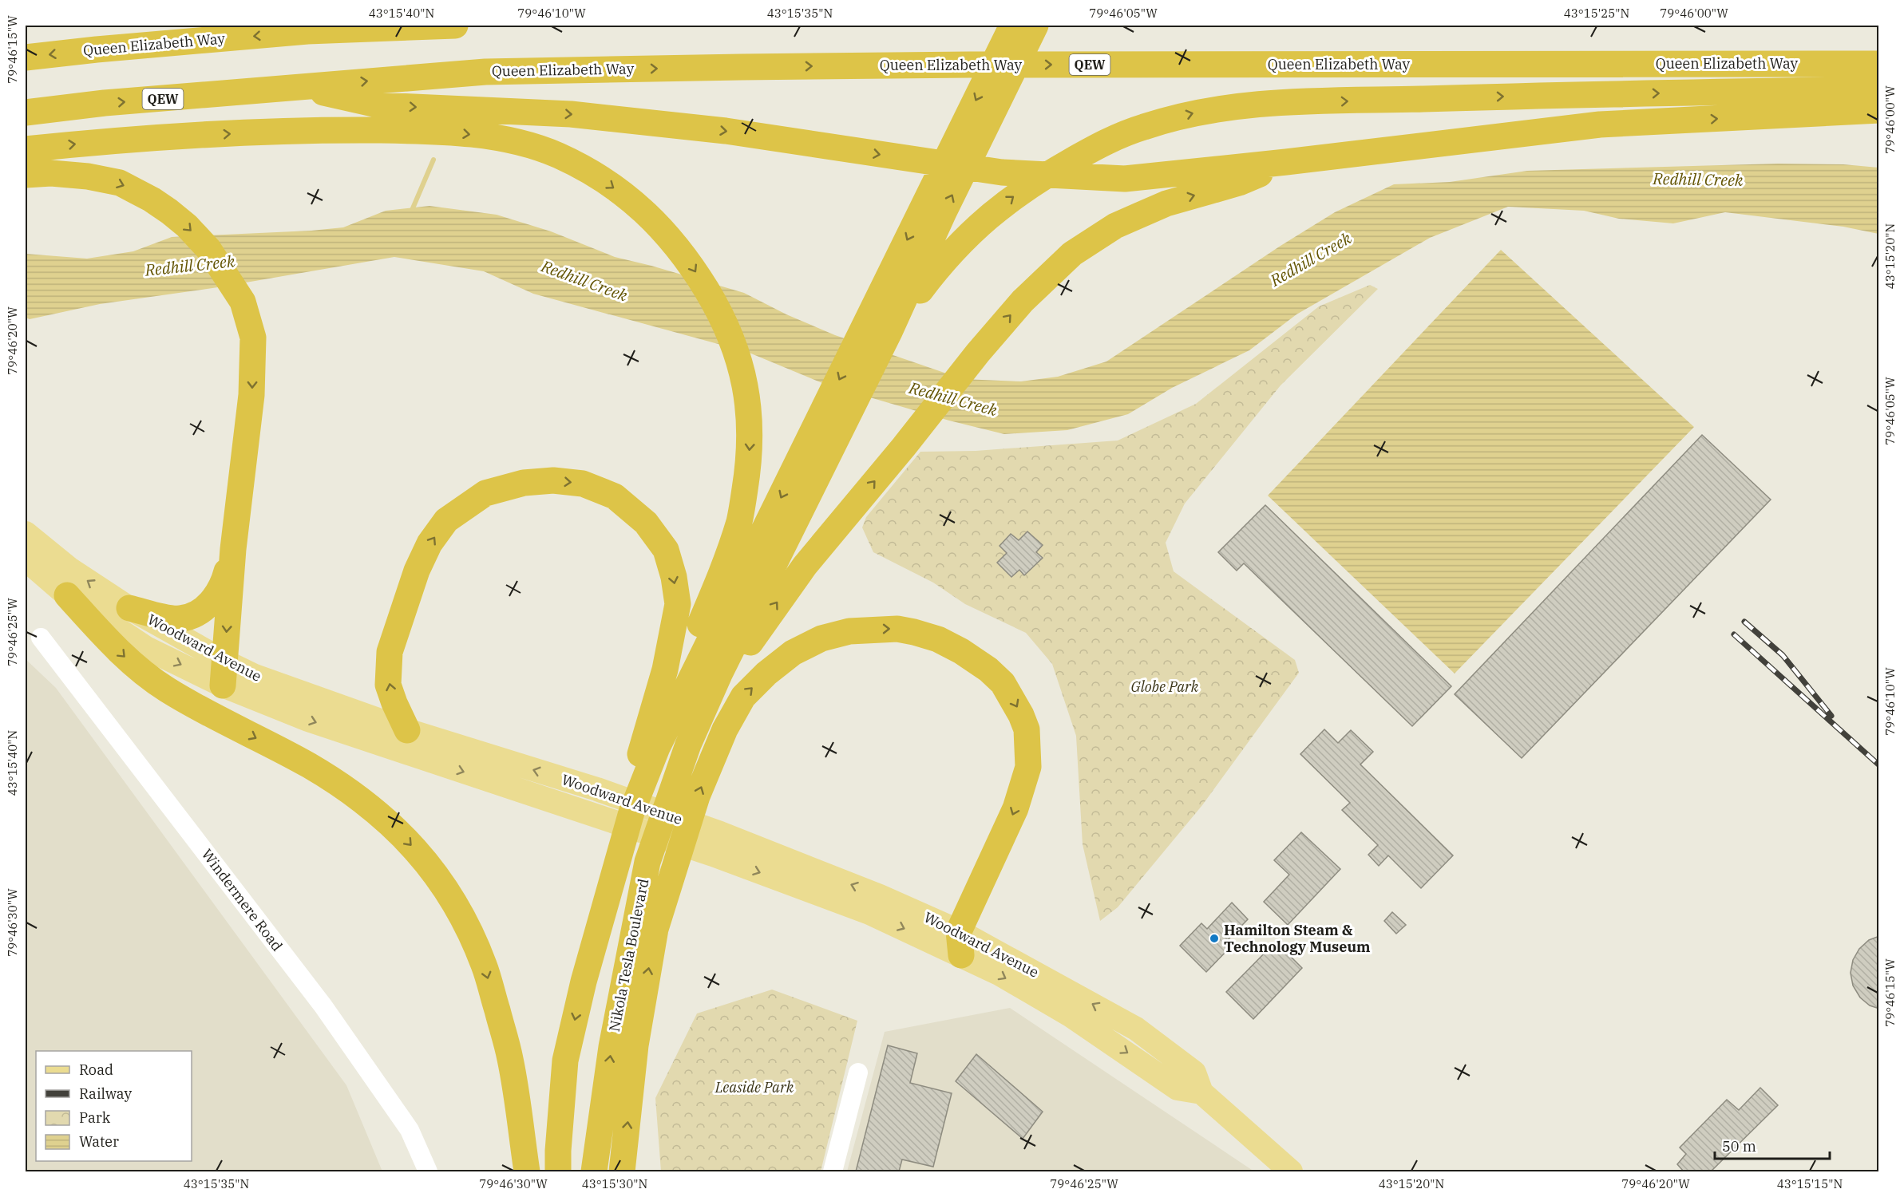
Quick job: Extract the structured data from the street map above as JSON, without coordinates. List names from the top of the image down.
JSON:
{
  "streets": {
    "highway": ["Queen Elizabeth Way", "QEW", "Nikola Tesla Boulevard"],
    "main road": ["Woodward Avenue"],
    "street": ["Windermere Road"]
  },
  "water": ["Redhill Creek"],
  "parks": ["Globe Park", "Leaside Park"],
  "places": ["Hamilton Steam & Technology Museum"],
  "legend": [
    "Road",
    "Railway",
    "Park",
    "Water"
  ],
  "scale_bar": "50 m",
  "coordinates": [
    "43°15'40\"N",
    "79°46'10\"W",
    "43°15'35\"N",
    "79°46'05\"W",
    "43°15'25\"N",
    "79°46'00\"W",
    "79°46'15\"W",
    "43°15'20\"N",
    "79°46'20\"W",
    "79°46'25\"W",
    "79°46'30\"W",
    "43°15'30\"N",
    "43°15'15\"N"
  ]
}
